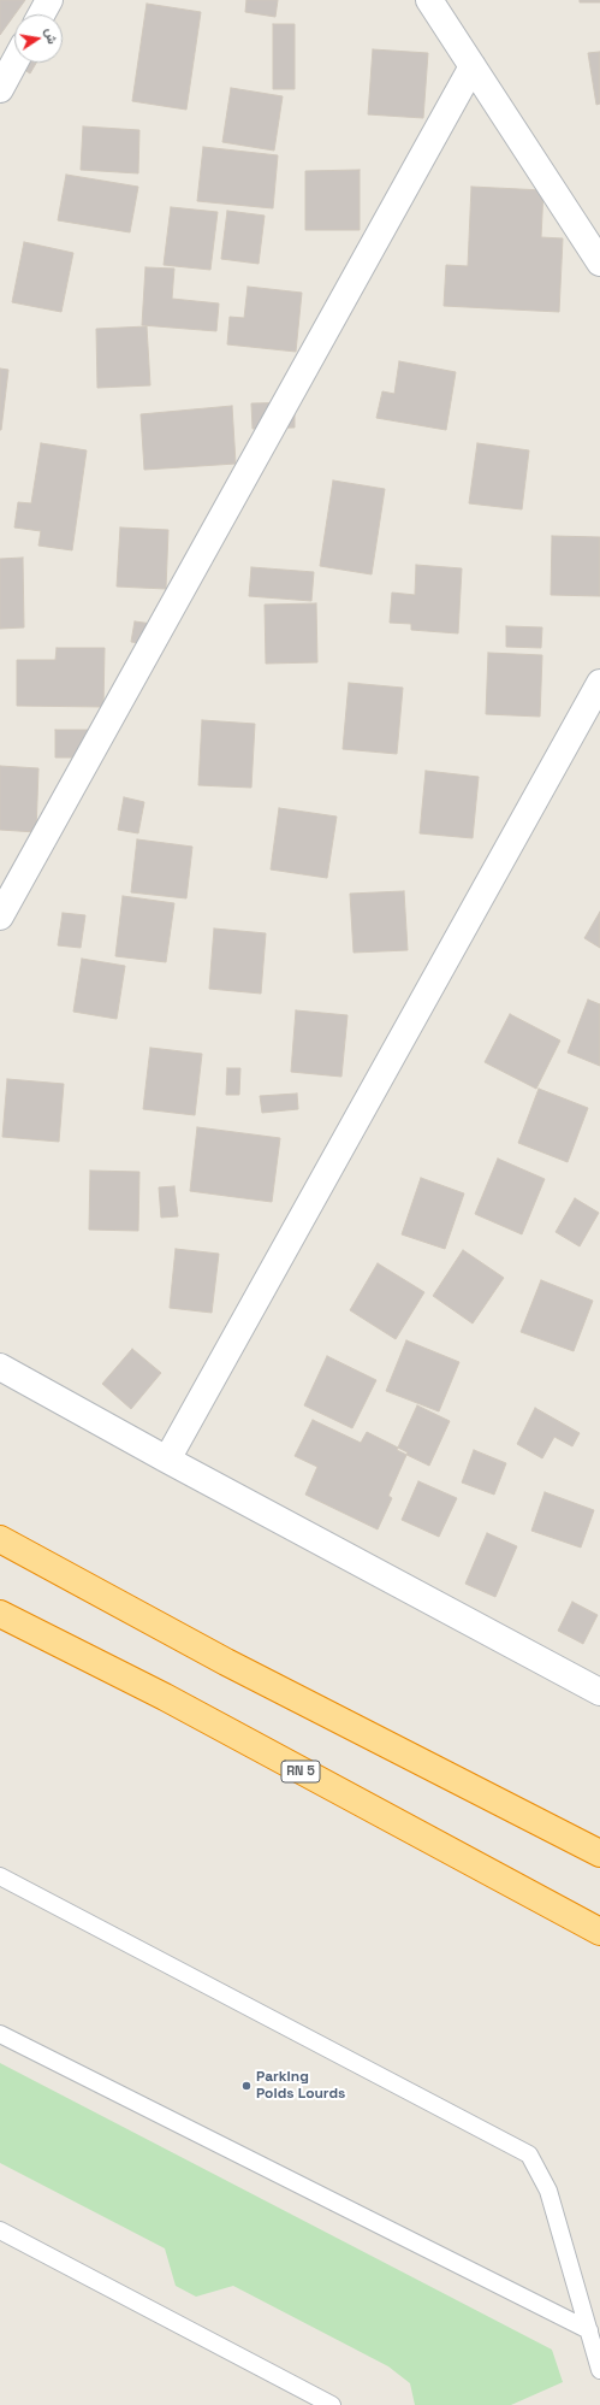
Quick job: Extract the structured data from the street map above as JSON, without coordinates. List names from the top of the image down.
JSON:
{
  "streets": {
    "highway": ["RN 5"]
  },
  "places": ["Parking Poids Lourds"],
  "north": "right"
}
